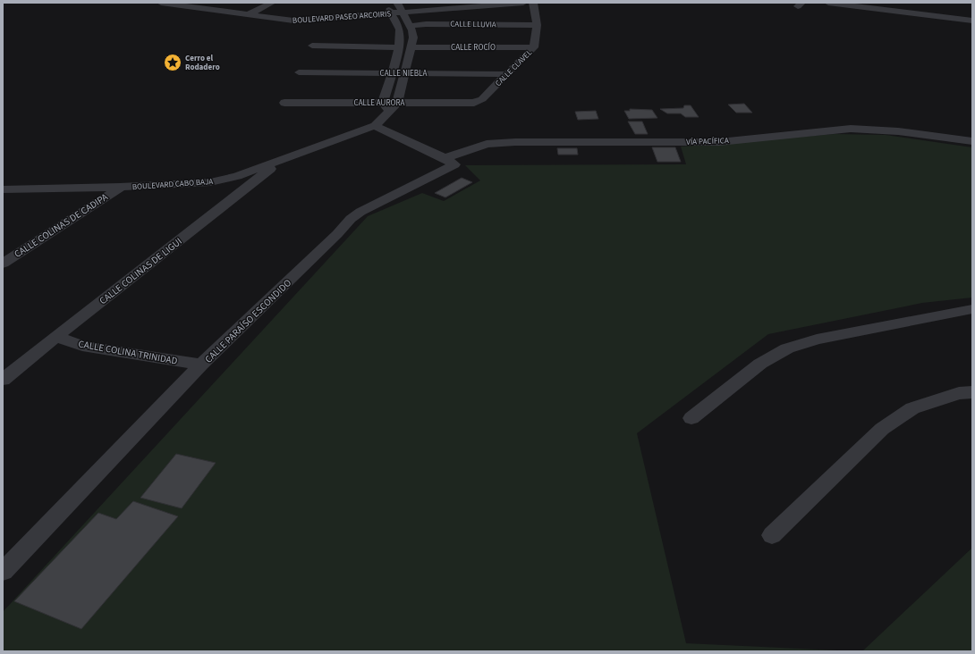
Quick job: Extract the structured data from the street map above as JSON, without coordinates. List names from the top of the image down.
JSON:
{
  "streets": {
    "street": [
      "BOULEVARD PASEO ARCOIRIS",
      "CALLE LLUVIA",
      "CALLE ROCÍO",
      "CALLE CLAVEL",
      "CALLE NIEBLA",
      "CALLE AURORA",
      "VÍA PACÍFICA",
      "BOULEVARD CABO BAJA",
      "CALLE COLINAS DE CADIPA",
      "CALLE COLINAS DE LIGUI",
      "CALLE PARAÍSO ESCONDIDO",
      "CALLE COLINA TRINIDAD"
    ]
  },
  "crossings": [
    ["BOULEVARD PASEO ARCOIRIS", "BOULEVARD CABO BAJA"],
    ["CALLE LLUVIA", "CALLE CLAVEL"],
    ["CALLE LLUVIA", "BOULEVARD CABO BAJA"],
    ["CALLE ROCÍO", "CALLE CLAVEL"],
    ["CALLE ROCÍO", "BOULEVARD CABO BAJA"],
    ["CALLE CLAVEL", "CALLE NIEBLA"],
    ["CALLE CLAVEL", "CALLE AURORA"],
    ["CALLE NIEBLA", "BOULEVARD CABO BAJA"],
    ["CALLE AURORA", "BOULEVARD CABO BAJA"],
    ["VÍA PACÍFICA", "CALLE PARAÍSO ESCONDIDO"],
    ["BOULEVARD CABO BAJA", "CALLE COLINAS DE CADIPA"],
    ["BOULEVARD CABO BAJA", "CALLE COLINAS DE LIGUI"],
    ["CALLE COLINAS DE LIGUI", "CALLE COLINA TRINIDAD"],
    ["CALLE PARAÍSO ESCONDIDO", "CALLE COLINA TRINIDAD"]
  ],
  "places": {
    "place": ["Cerro el Rodadero"]
  }
}
